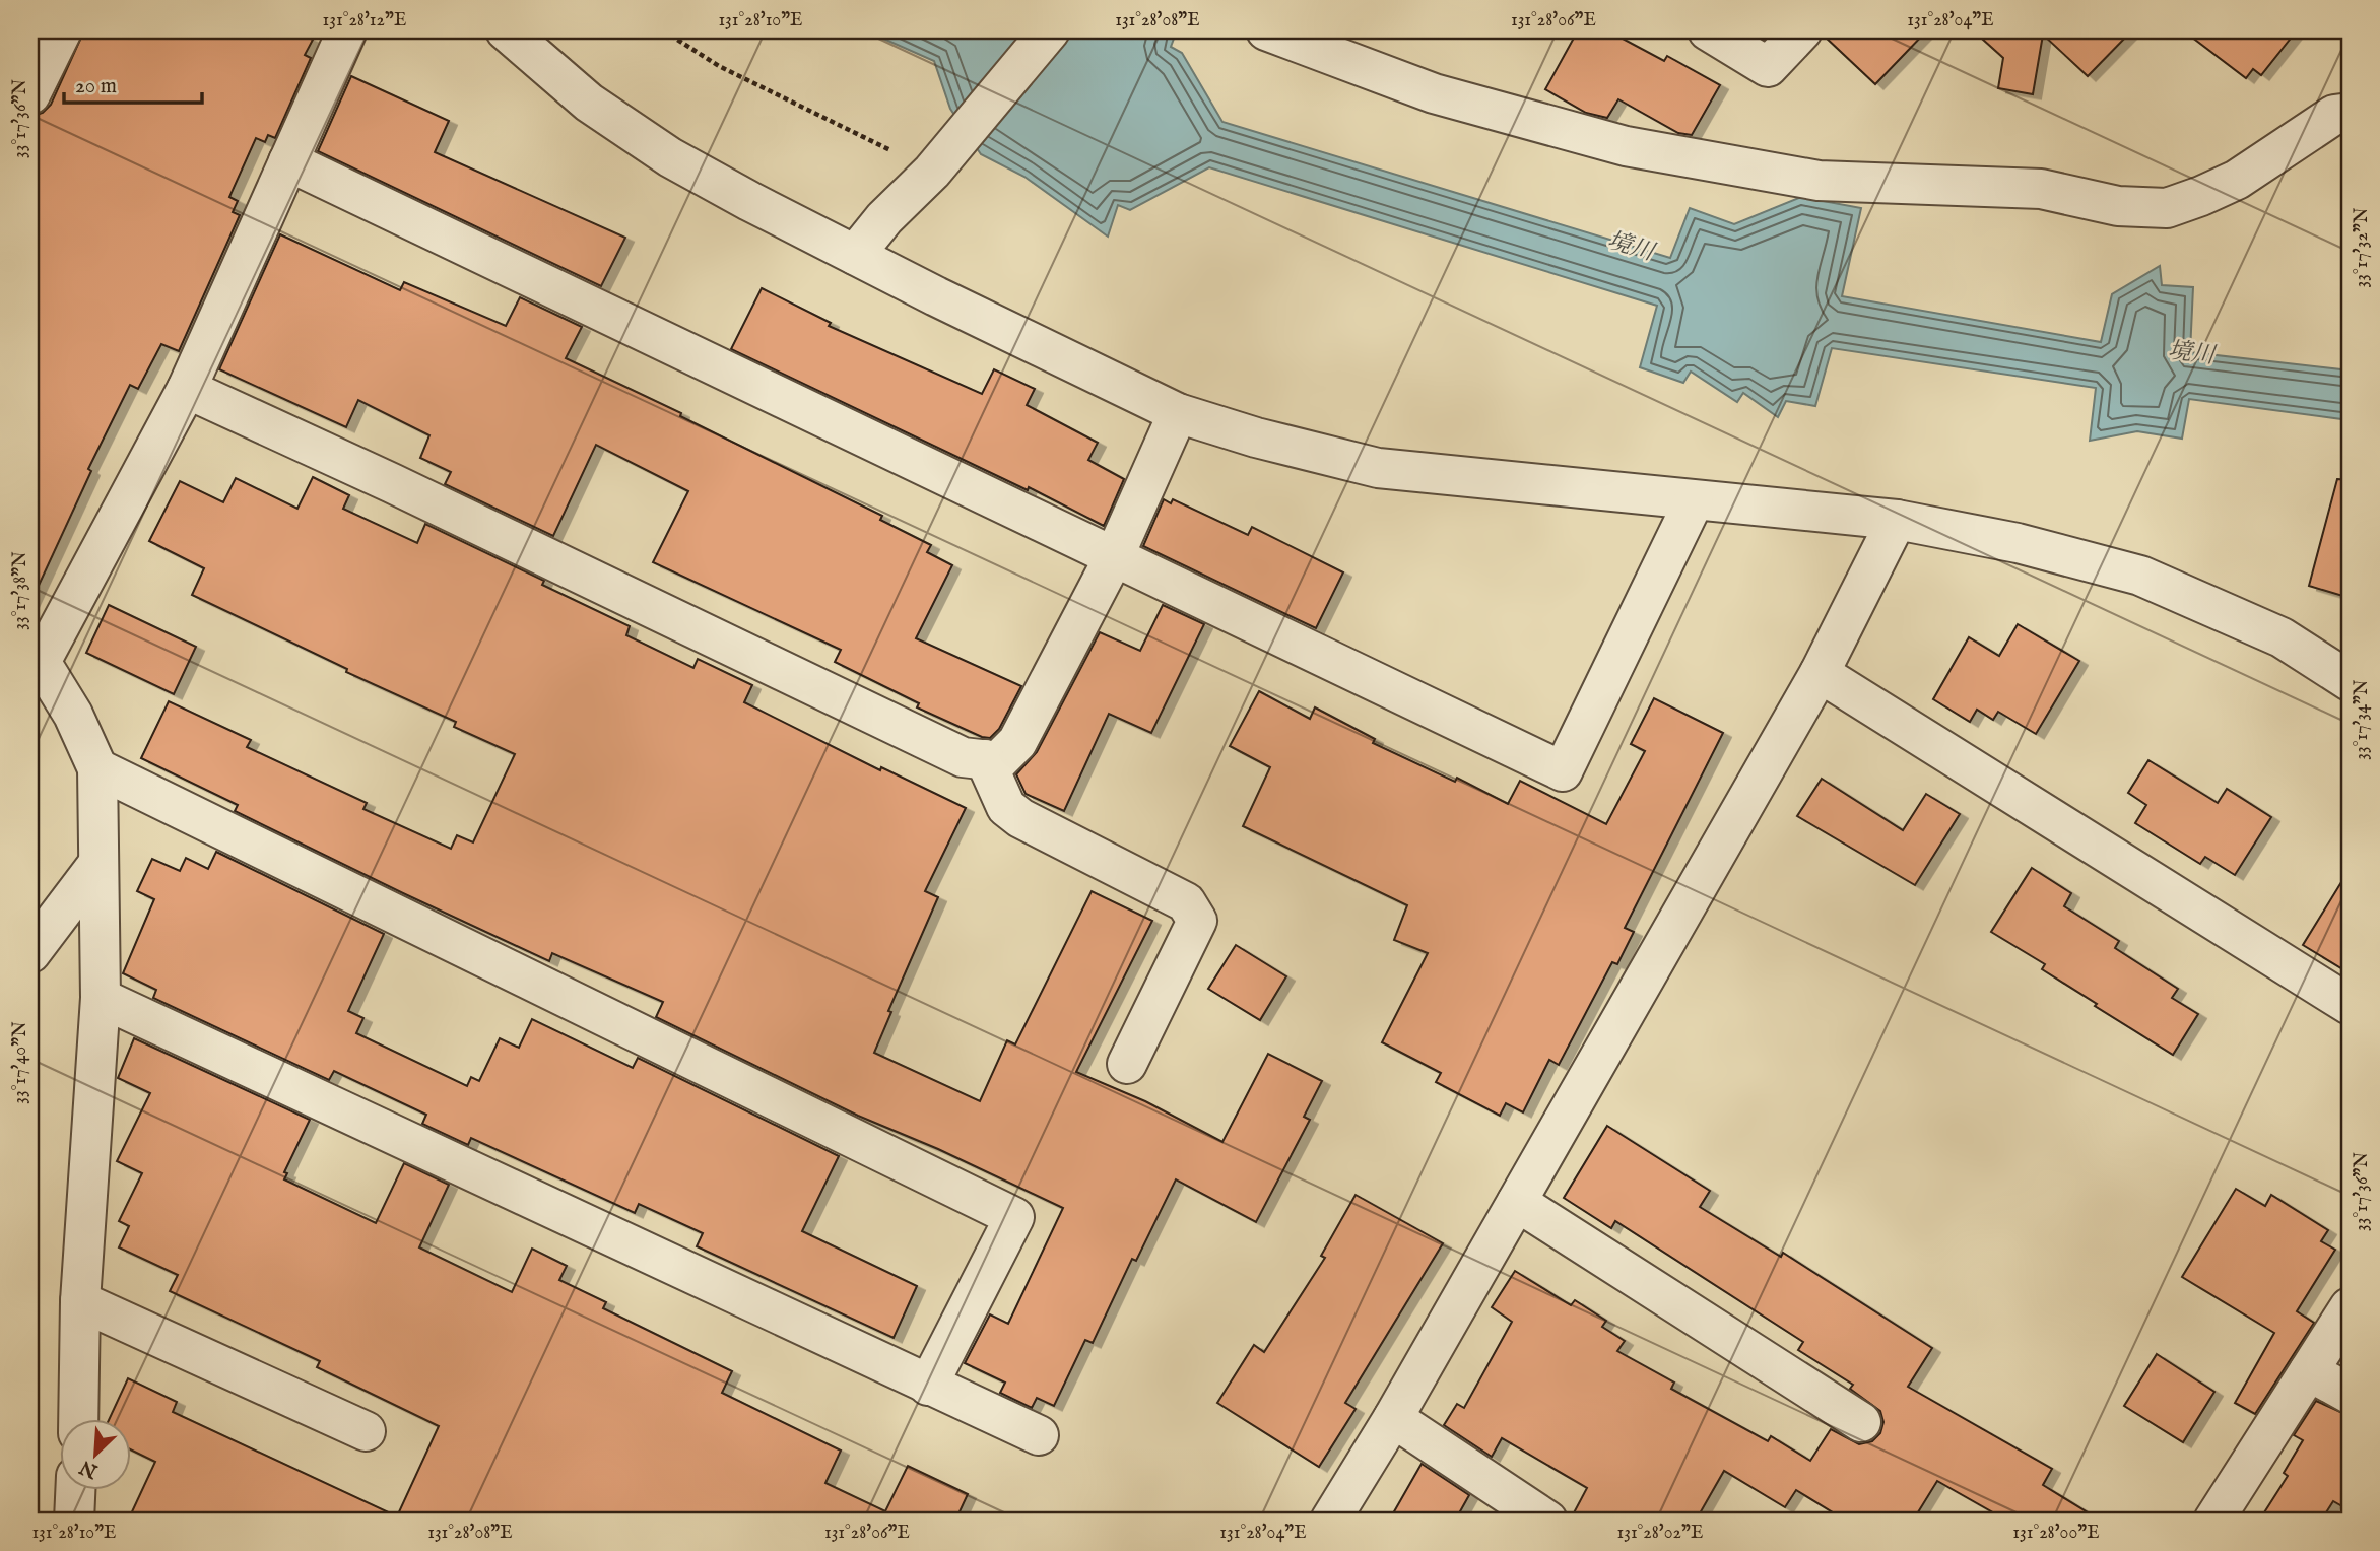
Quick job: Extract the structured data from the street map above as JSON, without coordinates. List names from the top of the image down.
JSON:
{
  "water": ["境川"],
  "scale_bar": "20 m",
  "north": "bottom left",
  "coordinates": [
    "131°28'12\"E",
    "131°28'10\"E",
    "131°28'08\"E",
    "131°28'06\"E",
    "131°28'04\"E",
    "33°17'36\"N",
    "33°17'32\"N",
    "33°17'38\"N",
    "33°17'34\"N",
    "33°17'40\"N",
    "131°28'02\"E",
    "131°28'00\"E"
  ]
}
